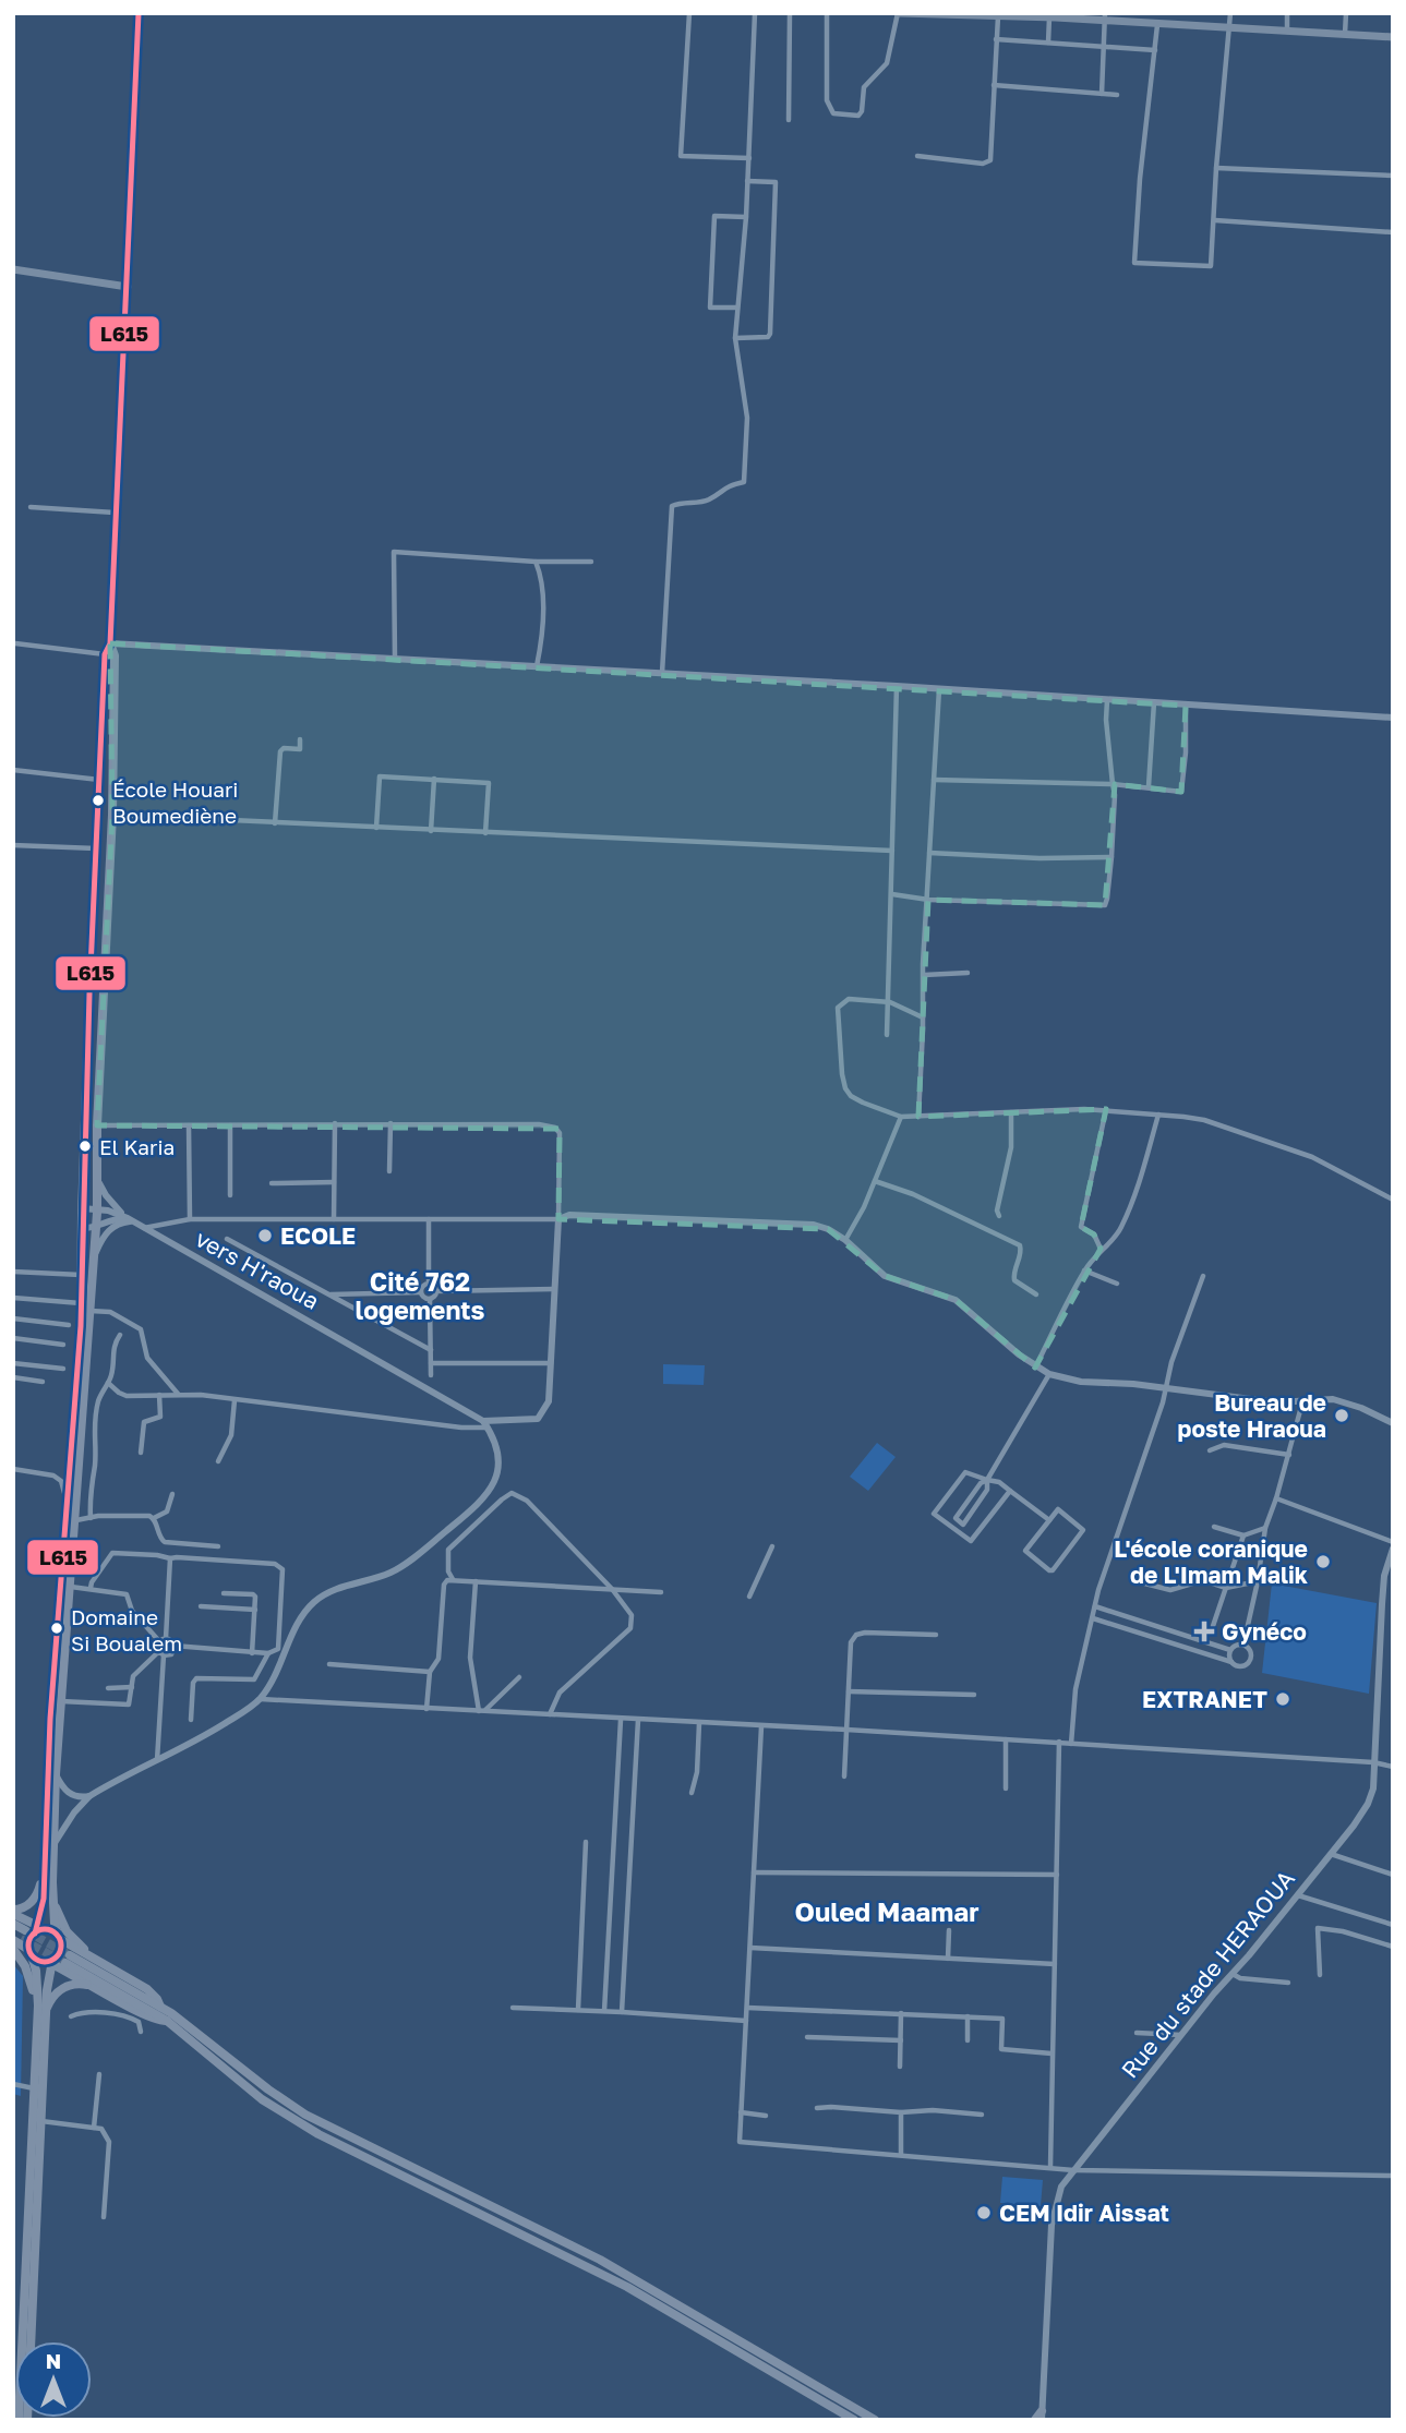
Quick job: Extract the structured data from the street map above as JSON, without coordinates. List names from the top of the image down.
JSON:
{
  "streets": {
    "street": ["vers H'raoua", "Rue du stade HERAOUA"]
  },
  "districts": ["Cité 762 logements", "Ouled Maamar"],
  "places": {
    "other": [
      "École Houari Boumediène",
      "El Karia",
      "ECOLE",
      "Bureau de poste Hraoua",
      "L'école coranique de L'Imam Malik",
      "Domaine Si Boualem",
      "EXTRANET",
      "CEM Idir Aissat"
    ],
    "health": ["Gynéco"]
  },
  "lines": ["transit line L615"],
  "north": "top"
}
